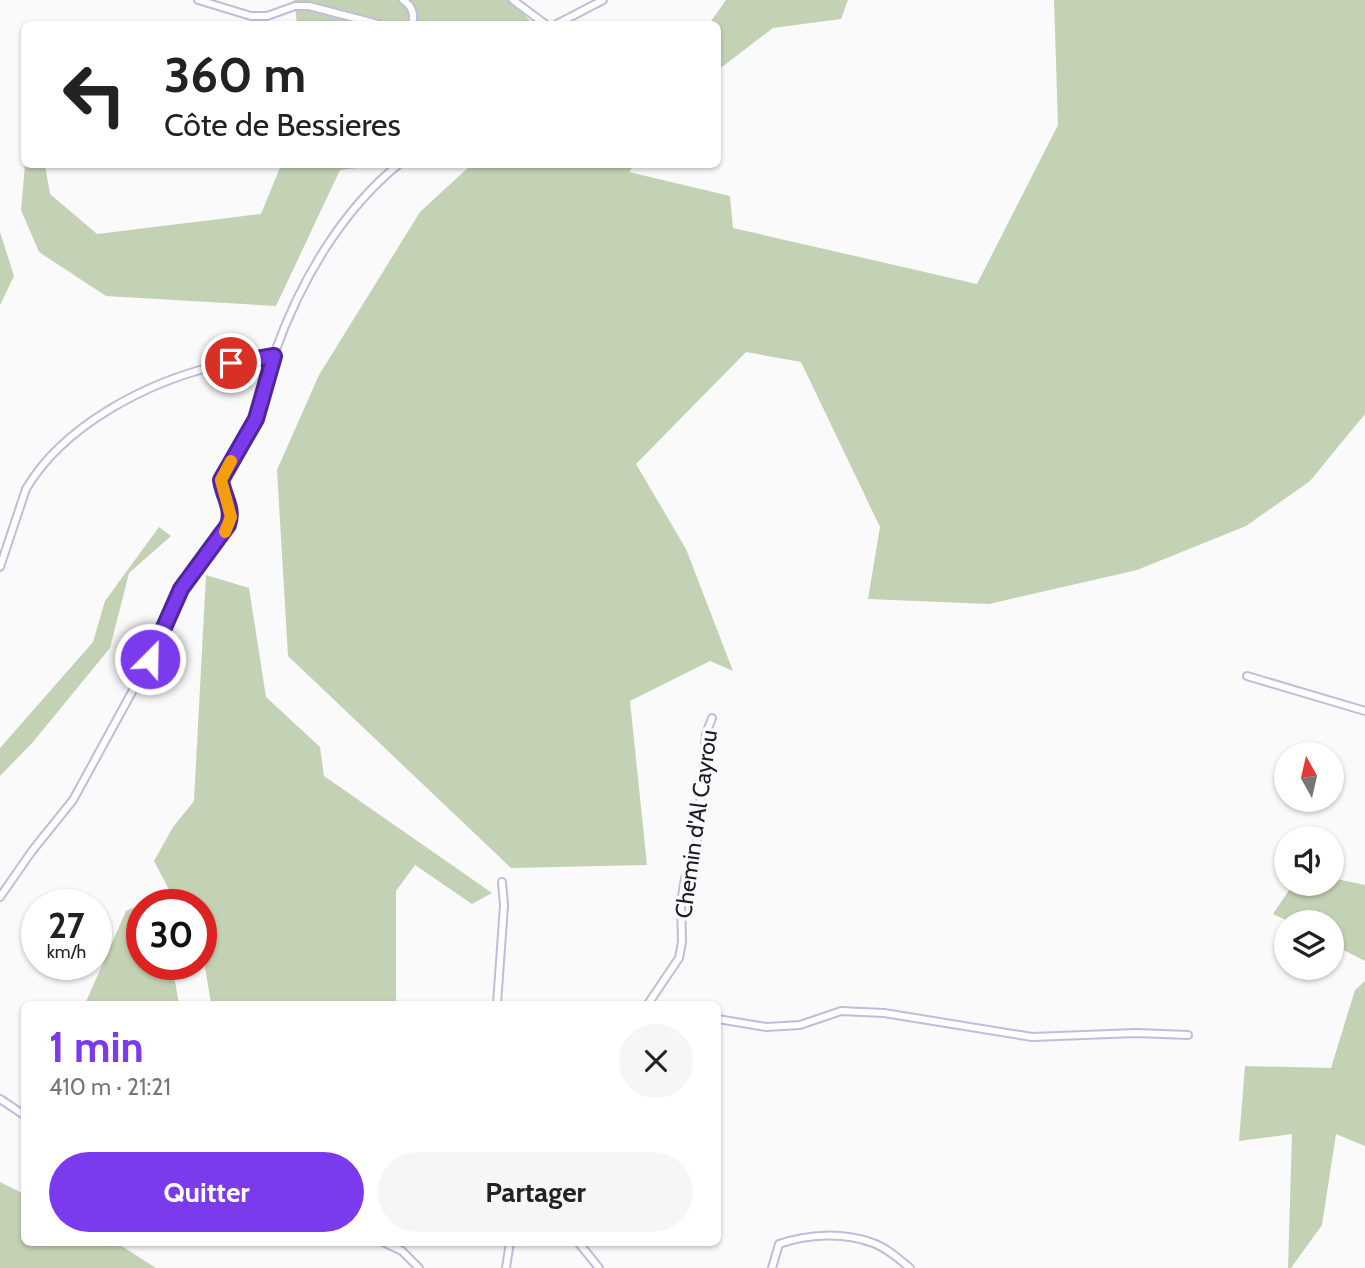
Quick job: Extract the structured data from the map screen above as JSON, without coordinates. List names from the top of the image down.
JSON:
{
  "streets": {
    "street": ["Chemin d'Al Cayrou"]
  },
  "north": "top",
  "page": {
    "turn": ["360 m", "Côte de Bessieres"],
    "speed": "27 km/h",
    "limit": "30",
    "heading": ["1 min", "410 m · 21:21"],
    "buttons": ["Quitter", "Partager"]
  }
}
